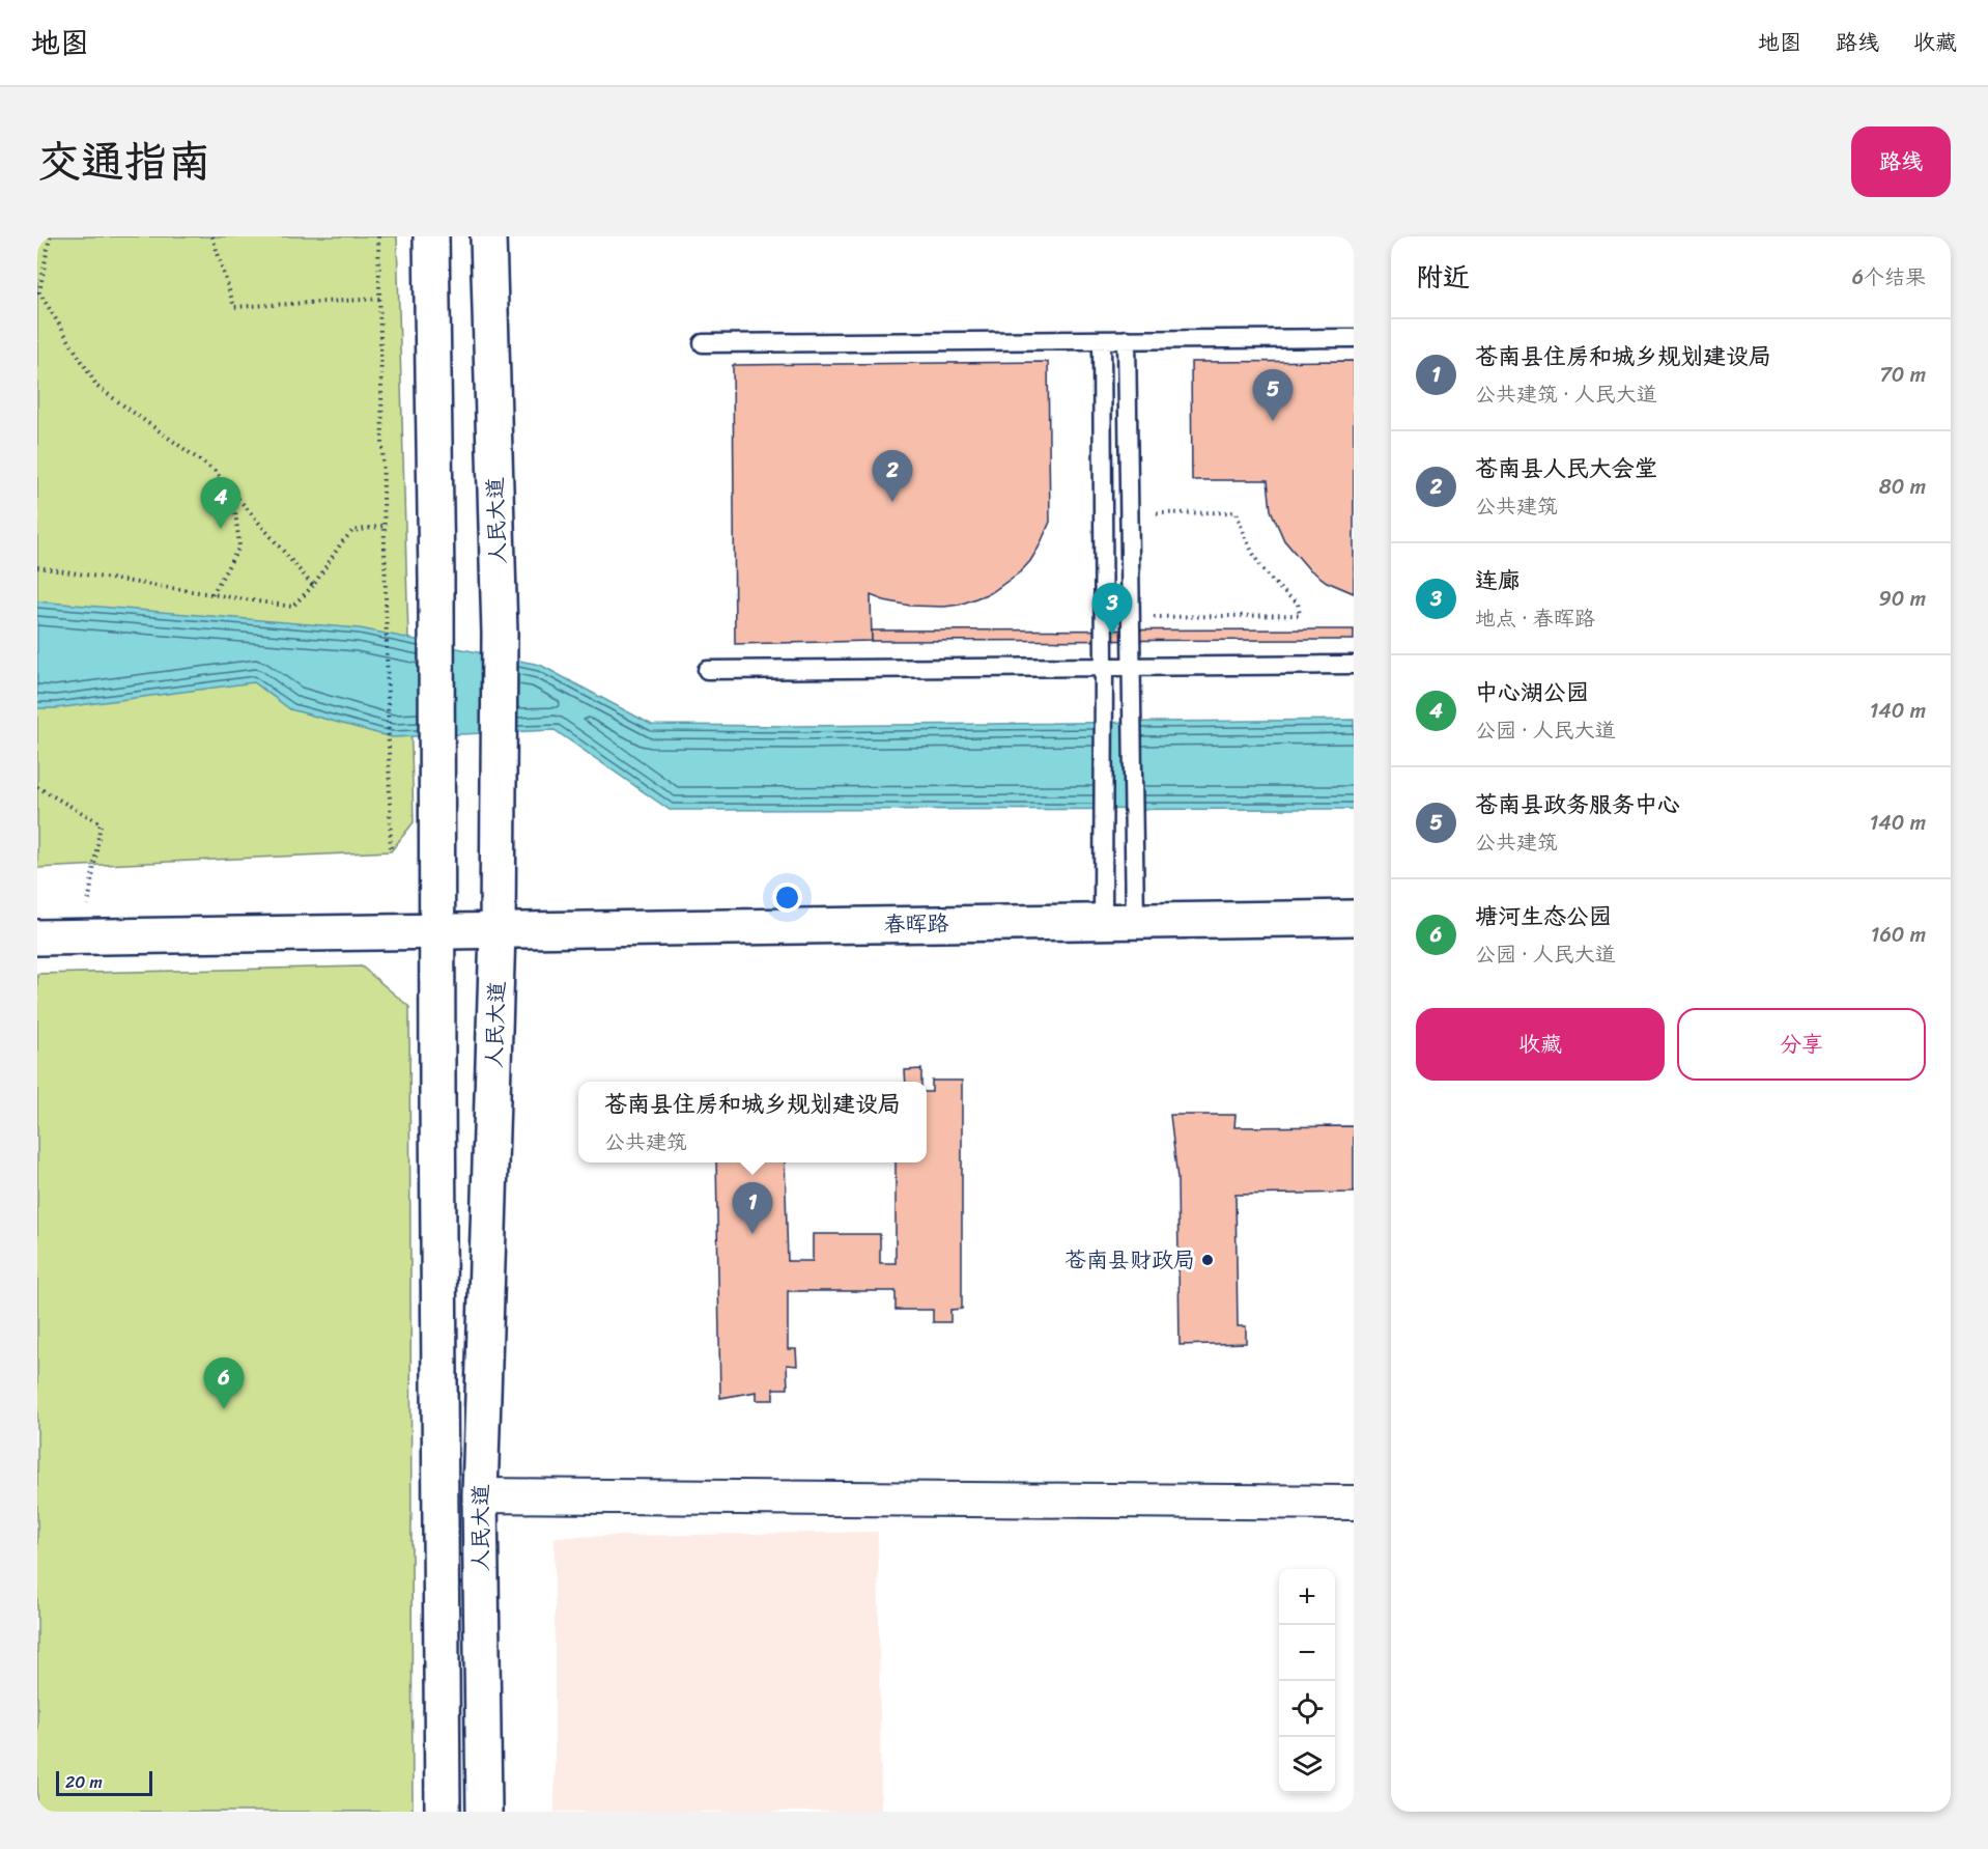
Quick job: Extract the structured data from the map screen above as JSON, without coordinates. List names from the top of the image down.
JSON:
{
  "streets": {
    "main road": ["人民大道", "春晖路"]
  },
  "crossings": [
    ["人民大道", "春晖路"]
  ],
  "places": ["苍南县财政局"],
  "scale_bar": "20 m",
  "page": {
    "header": "地图",
    "nav": ["地图", "路线", "收藏"],
    "title": "交通指南",
    "buttons": [
      "路线",
      ["收藏", "分享"]
    ],
    "heading": ["附近", "6个结果"],
    "list": [
      {
        "mark": "1",
        "name": "苍南县住房和城乡规划建设局",
        "note": "公共建筑 · 人民大道",
        "value": "70 m"
      },
      {
        "mark": "2",
        "name": "苍南县人民大会堂",
        "note": "公共建筑",
        "value": "80 m"
      },
      {
        "mark": "3",
        "name": "连廊",
        "note": "地点 · 春晖路",
        "value": "90 m"
      },
      {
        "mark": "4",
        "name": "中心湖公园",
        "note": "公园 · 人民大道",
        "value": "140 m"
      },
      {
        "mark": "5",
        "name": "苍南县政务服务中心",
        "note": "公共建筑",
        "value": "140 m"
      },
      {
        "mark": "6",
        "name": "塘河生态公园",
        "note": "公园 · 人民大道",
        "value": "160 m"
      }
    ],
    "pins": [
      "5",
      "2",
      "4",
      "3",
      "1",
      "6"
    ],
    "popup": ["苍南县住房和城乡规划建设局", "公共建筑"],
    "map_buttons": ["+", "−"],
    "scale": "20 m"
  }
}
